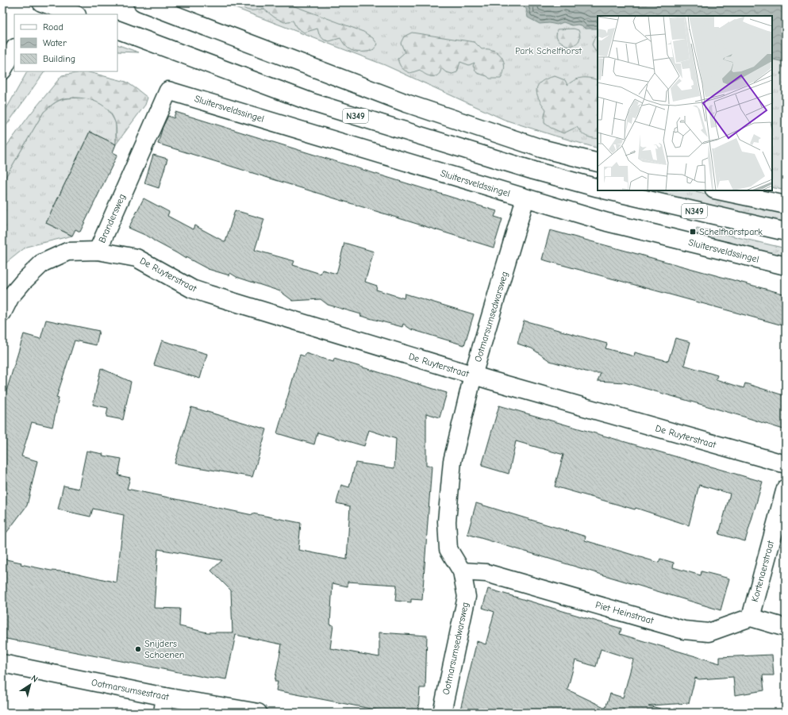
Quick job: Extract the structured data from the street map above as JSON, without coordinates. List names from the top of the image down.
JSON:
{
  "streets": {
    "street": [
      "Sluitersveldssingel",
      "N349",
      "Brandersweg",
      "De Ruyterstraat",
      "Ootmarsumsedwarsweg",
      "Kortenaerstraat",
      "Piet Heinstraat",
      "Ootmarsumsestraat"
    ]
  },
  "crossings": [
    ["Sluitersveldssingel", "Brandersweg"],
    ["Sluitersveldssingel", "Ootmarsumsedwarsweg"],
    ["Brandersweg", "De Ruyterstraat"],
    ["De Ruyterstraat", "Ootmarsumsedwarsweg"],
    ["Ootmarsumsedwarsweg", "Piet Heinstraat"],
    ["Kortenaerstraat", "Piet Heinstraat"]
  ],
  "parks": ["Park Schelfhorst"],
  "places": {
    "transit": ["Schelfhorstpark"],
    "other": ["Snijders Schoenen"]
  },
  "legend": ["Road", "Water", "Building"],
  "north": "top right"
}
